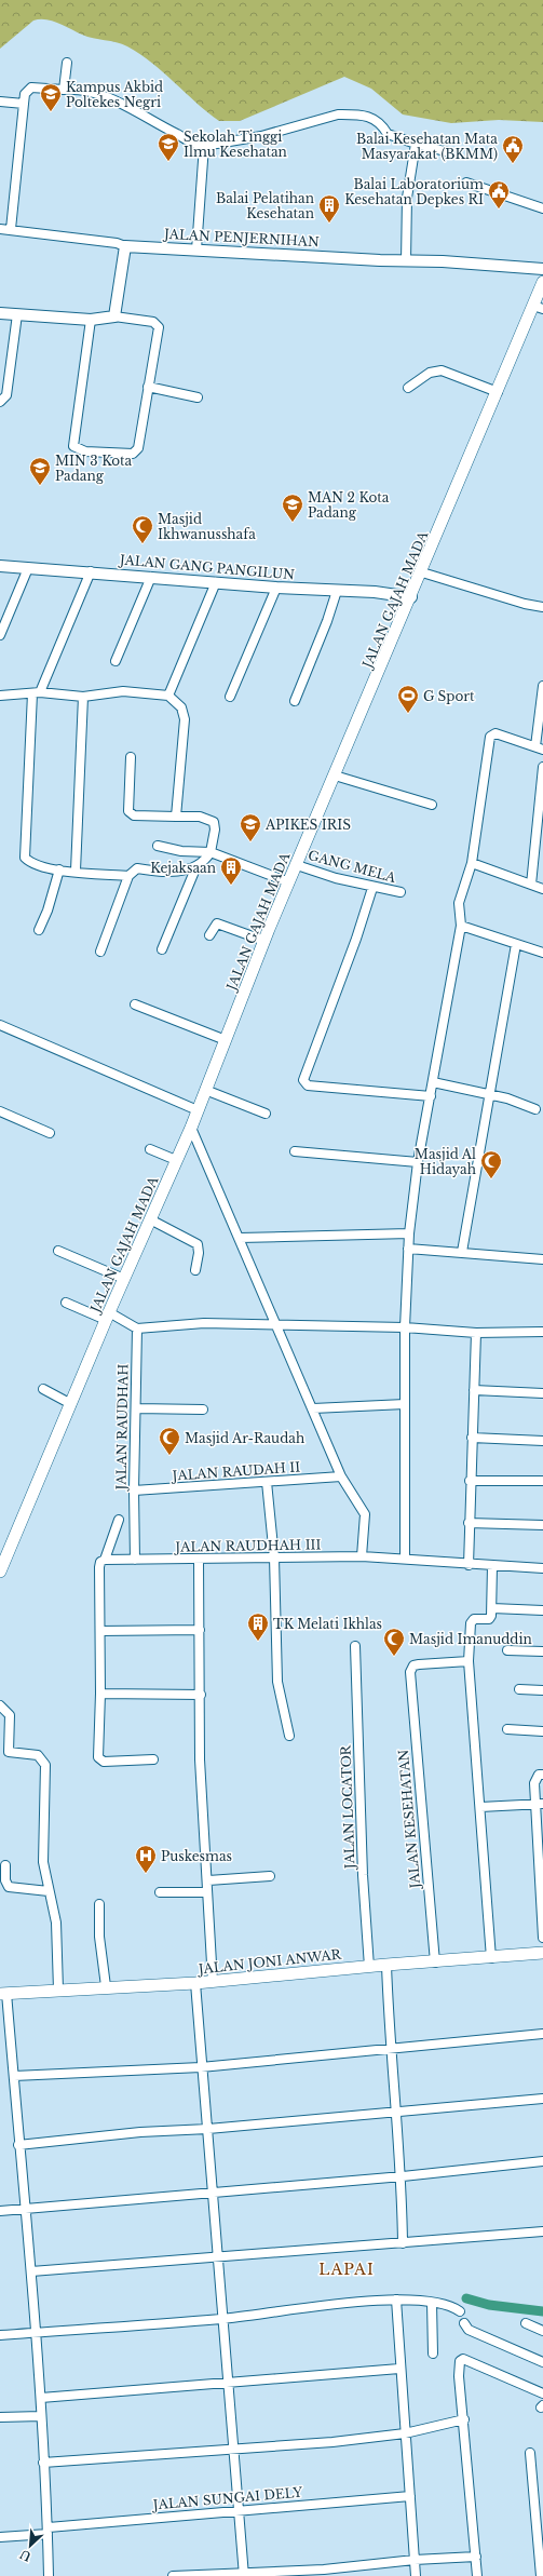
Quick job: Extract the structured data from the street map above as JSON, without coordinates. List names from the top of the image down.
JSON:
{
  "streets": {
    "main road": ["JALAN GAJAH MADA", "JALAN JONI ANWAR"],
    "street": [
      "JALAN PENJERNIHAN",
      "JALAN GANG PANGILUN",
      "GANG MELA",
      "JALAN RAUDHAH",
      "JALAN RAUDAH II",
      "JALAN RAUDHAH III",
      "JALAN LOCATOR",
      "JALAN KESEHATAN",
      "JALAN SUNGAI DELY"
    ]
  },
  "crossings": [
    ["JALAN GANG PANGILUN", "JALAN GAJAH MADA"],
    ["JALAN GAJAH MADA", "GANG MELA"],
    ["JALAN RAUDHAH", "JALAN RAUDAH II"],
    ["JALAN RAUDHAH", "JALAN RAUDHAH III"],
    ["JALAN LOCATOR", "JALAN JONI ANWAR"],
    ["JALAN KESEHATAN", "JALAN JONI ANWAR"]
  ],
  "districts": ["LAPAI"],
  "places": {
    "school or university": [
      "Kampus Akbid Poltekes Negri",
      "Sekolah Tinggi Ilmu Kesehatan",
      "MIN 3 Kota Padang",
      "MAN 2 Kota Padang",
      "APIKES IRIS"
    ],
    "public building": ["Balai Kesehatan Mata Masyarakat (BKMM)", "Balai Laboratorium Kesehatan Depkes RI"],
    "building": ["Balai Pelatihan Kesehatan", "Kejaksaan", "TK Melati Ikhlas"],
    "mosque": [
      "Masjid Ikhwanusshafa",
      "Masjid Al Hidayah",
      "Masjid Ar-Raudah",
      "Masjid Imanuddin"
    ],
    "sports": ["G Sport"],
    "hospital": ["Puskesmas"]
  },
  "north": "bottom left"
}
